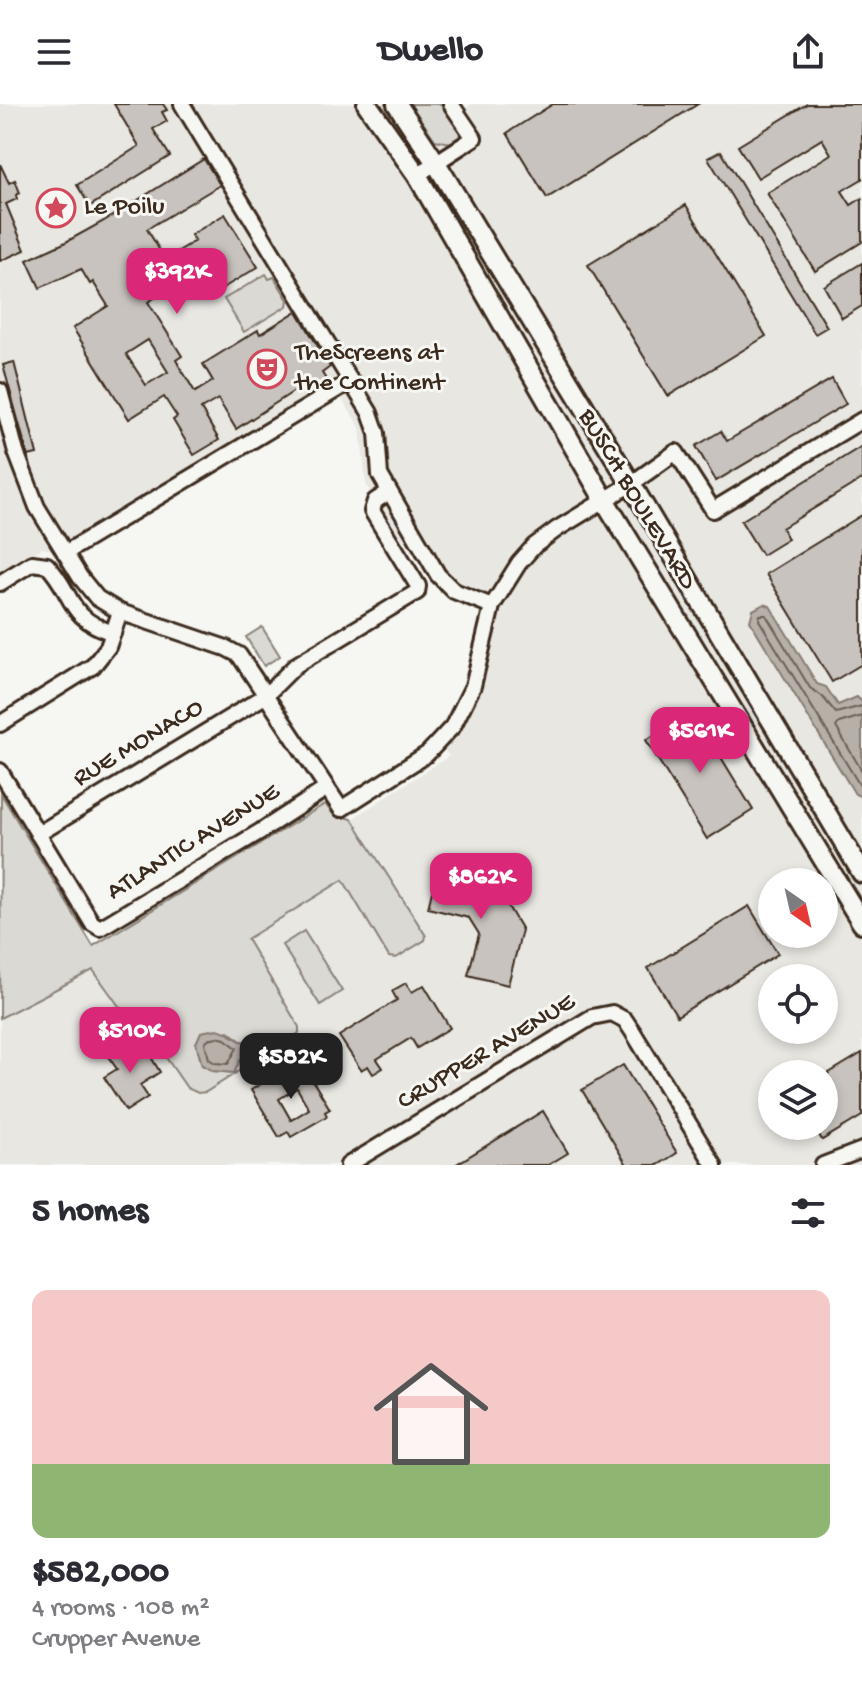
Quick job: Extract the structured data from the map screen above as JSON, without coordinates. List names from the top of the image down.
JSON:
{
  "streets": {
    "main road": ["BUSCH BOULEVARD"],
    "street": ["RUE MONACO", "ATLANTIC AVENUE", "CRUPPER AVENUE"]
  },
  "crossings": [
    ["RUE MONACO", "ATLANTIC AVENUE"]
  ],
  "places": {
    "place": ["Le Poilu"],
    "theatre": ["TheScreens at the Continent"]
  },
  "north": "bottom right",
  "page": {
    "header": "Dwello",
    "price": [
      "$392K",
      "$561K",
      "$862K",
      "$510K",
      "$582K"
    ],
    "heading": "5 homes",
    "list": [
      {
        "name": "$582,000",
        "note": "4 rooms · 108 m² · Crupper Avenue"
      }
    ]
  }
}
